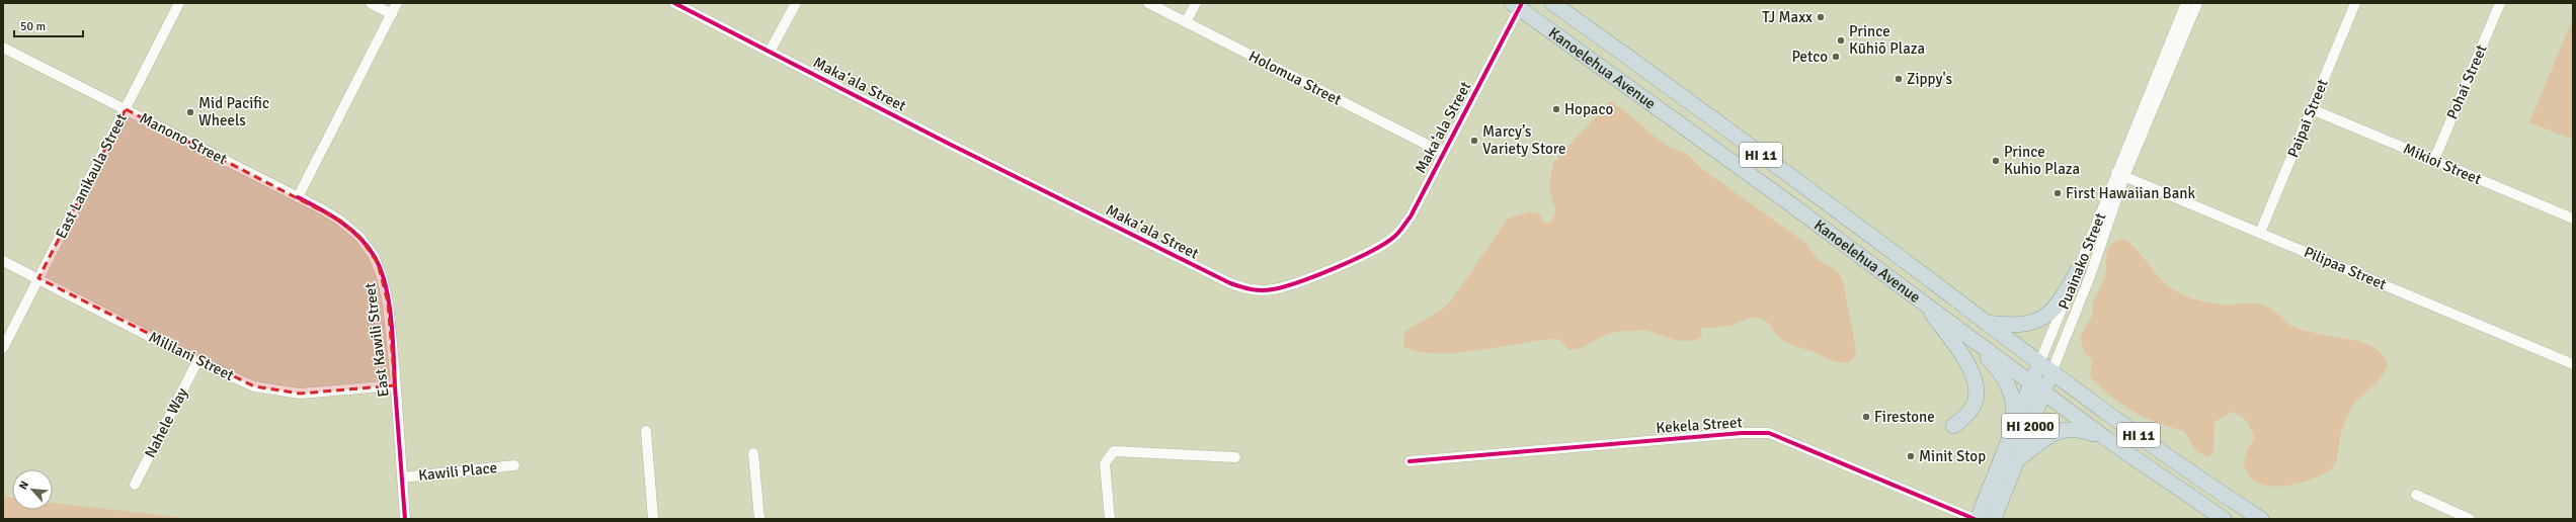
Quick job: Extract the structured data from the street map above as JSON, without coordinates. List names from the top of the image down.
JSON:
{
  "streets": {
    "highway": [
      "Kanoelehua Avenue",
      "HI 11",
      "Puainako Street",
      "HI 2000"
    ],
    "street": [
      "Holomua Street",
      "Pohai Street",
      "Maka‘ala Street",
      "Paipai Street",
      "Manono Street",
      "Mikioi Street",
      "East Lanikaula Street",
      "Pilipaa Street",
      "East Kawili Street",
      "Mililani Street",
      "Nahele Way",
      "Kekela Street",
      "Kawili Place"
    ]
  },
  "crossings": [
    ["Kanoelehua Avenue", "Maka‘ala Street"],
    ["Kanoelehua Avenue", "Puainako Street"],
    ["Holomua Street", "Maka‘ala Street"],
    ["Pohai Street", "Mikioi Street"],
    ["Paipai Street", "Mikioi Street"],
    ["Paipai Street", "Pilipaa Street"],
    ["Manono Street", "East Lanikaula Street"],
    ["Manono Street", "East Kawili Street"],
    ["East Lanikaula Street", "Mililani Street"],
    ["Puainako Street", "Pilipaa Street"],
    ["Puainako Street", "Kekela Street"],
    ["East Kawili Street", "Mililani Street"],
    ["East Kawili Street", "Kawili Place"],
    ["Mililani Street", "Nahele Way"]
  ],
  "places": [
    "TJ Maxx",
    "Prince Kūhiō Plaza",
    "Petco",
    "Zippy's",
    "Hopaco",
    "Mid Pacific Wheels",
    "Marcy’s Variety Store",
    "Prince Kuhio Plaza",
    "First Hawaiian Bank",
    "Firestone",
    "Minit Stop"
  ],
  "scale_bar": "50 m",
  "north": "top left"
}
